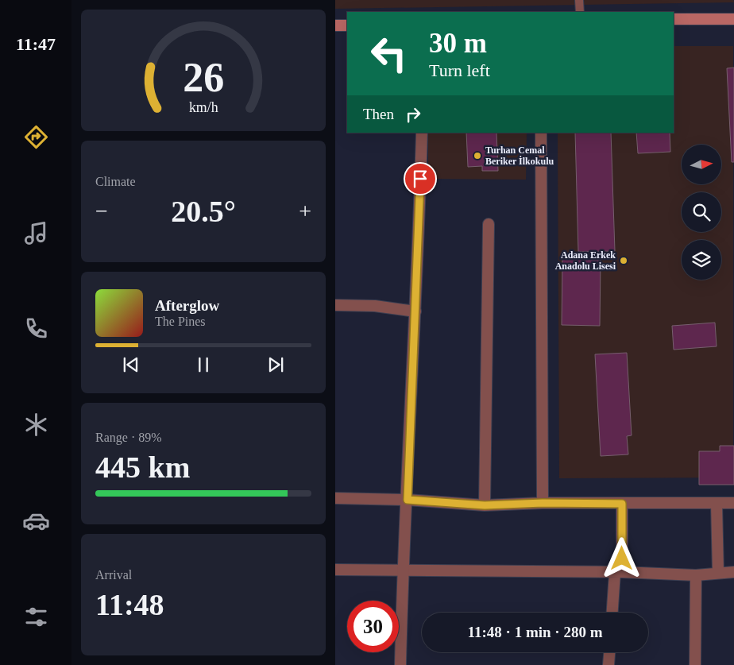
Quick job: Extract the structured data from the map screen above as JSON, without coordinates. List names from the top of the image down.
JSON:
{
  "places": ["Turhan Cemal Beriker İlkokulu", "Adana Erkek Anadolu Lisesi"],
  "north": "right",
  "page": {
    "tabs": "11:47",
    "turn": ["30 m", "Turn left"],
    "then": "Then",
    "tile": [
      "Climate",
      ["Range · 89%", "445 km"],
      ["Arrival", "11:48"]
    ],
    "heat": ["−", "20.5°", "+"],
    "song": ["Afterglow", "The Pines"],
    "limit": "30",
    "trip": "11:48 · 1 min · 280 m",
    "gauge": ["26", "km/h"]
  }
}
